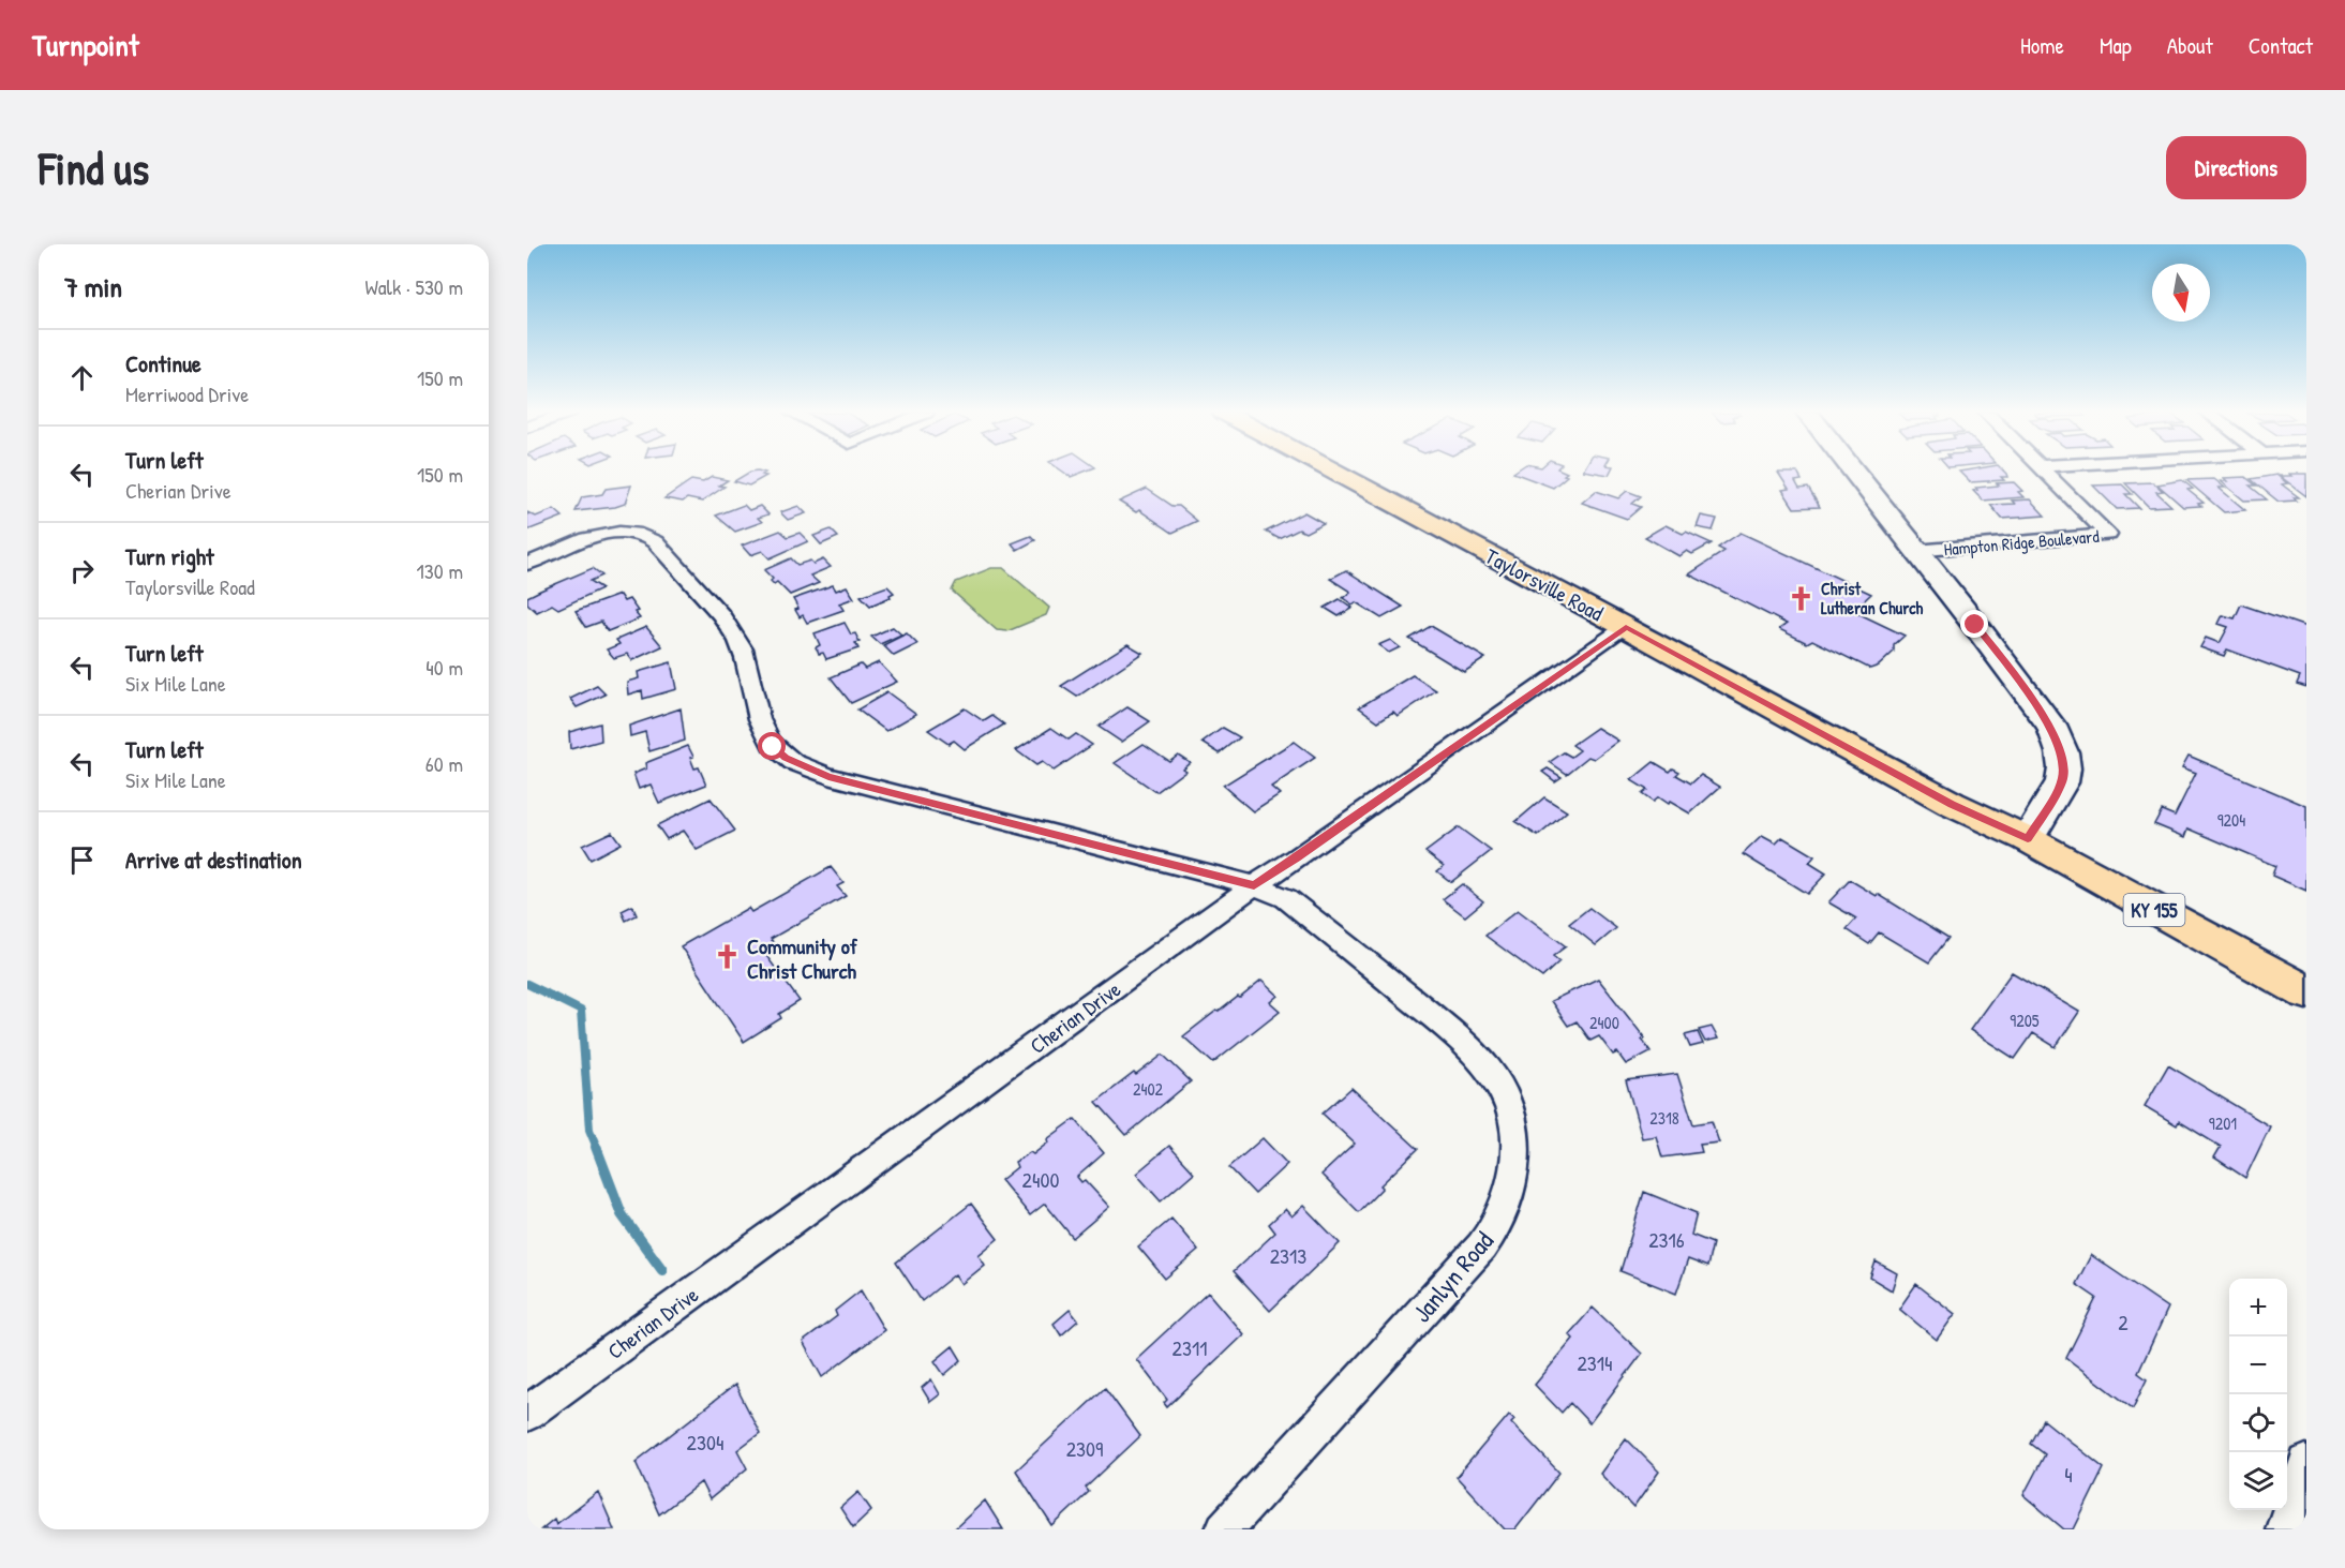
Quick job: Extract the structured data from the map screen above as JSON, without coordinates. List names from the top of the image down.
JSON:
{
  "streets": {
    "main road": ["Taylorsville Road", "KY 155"],
    "street": ["Hampton Ridge Boulevard", "Cherian Drive", "Janlyn Road"]
  },
  "crossings": [
    ["Taylorsville Road", "Cherian Drive"],
    ["Cherian Drive", "Janlyn Road"]
  ],
  "places": {
    "church": ["Christ Lutheran Church", "Community of Christ Church"]
  },
  "house_numbers": [
    "9204",
    "9205",
    "2400",
    "2402",
    "2318",
    "9201",
    "2400",
    "2316",
    "2313",
    "2",
    "2311",
    "2314",
    "2304",
    "2309",
    "4"
  ],
  "north": "bottom",
  "page": {
    "header": "Turnpoint",
    "nav": [
      "Home",
      "Map",
      "About",
      "Contact"
    ],
    "buttons": "Directions",
    "title": "Find us",
    "heading": ["7 min", "Walk · 530 m"],
    "list": [
      ["Continue", "Merriwood Drive", "150 m"],
      ["Turn left", "Cherian Drive", "150 m"],
      ["Turn right", "Taylorsville Road", "130 m"],
      ["Turn left", "Six Mile Lane", "40 m"],
      ["Turn left", "Six Mile Lane", "60 m"],
      "Arrive at destination"
    ],
    "map_buttons": ["+", "−"]
  }
}
